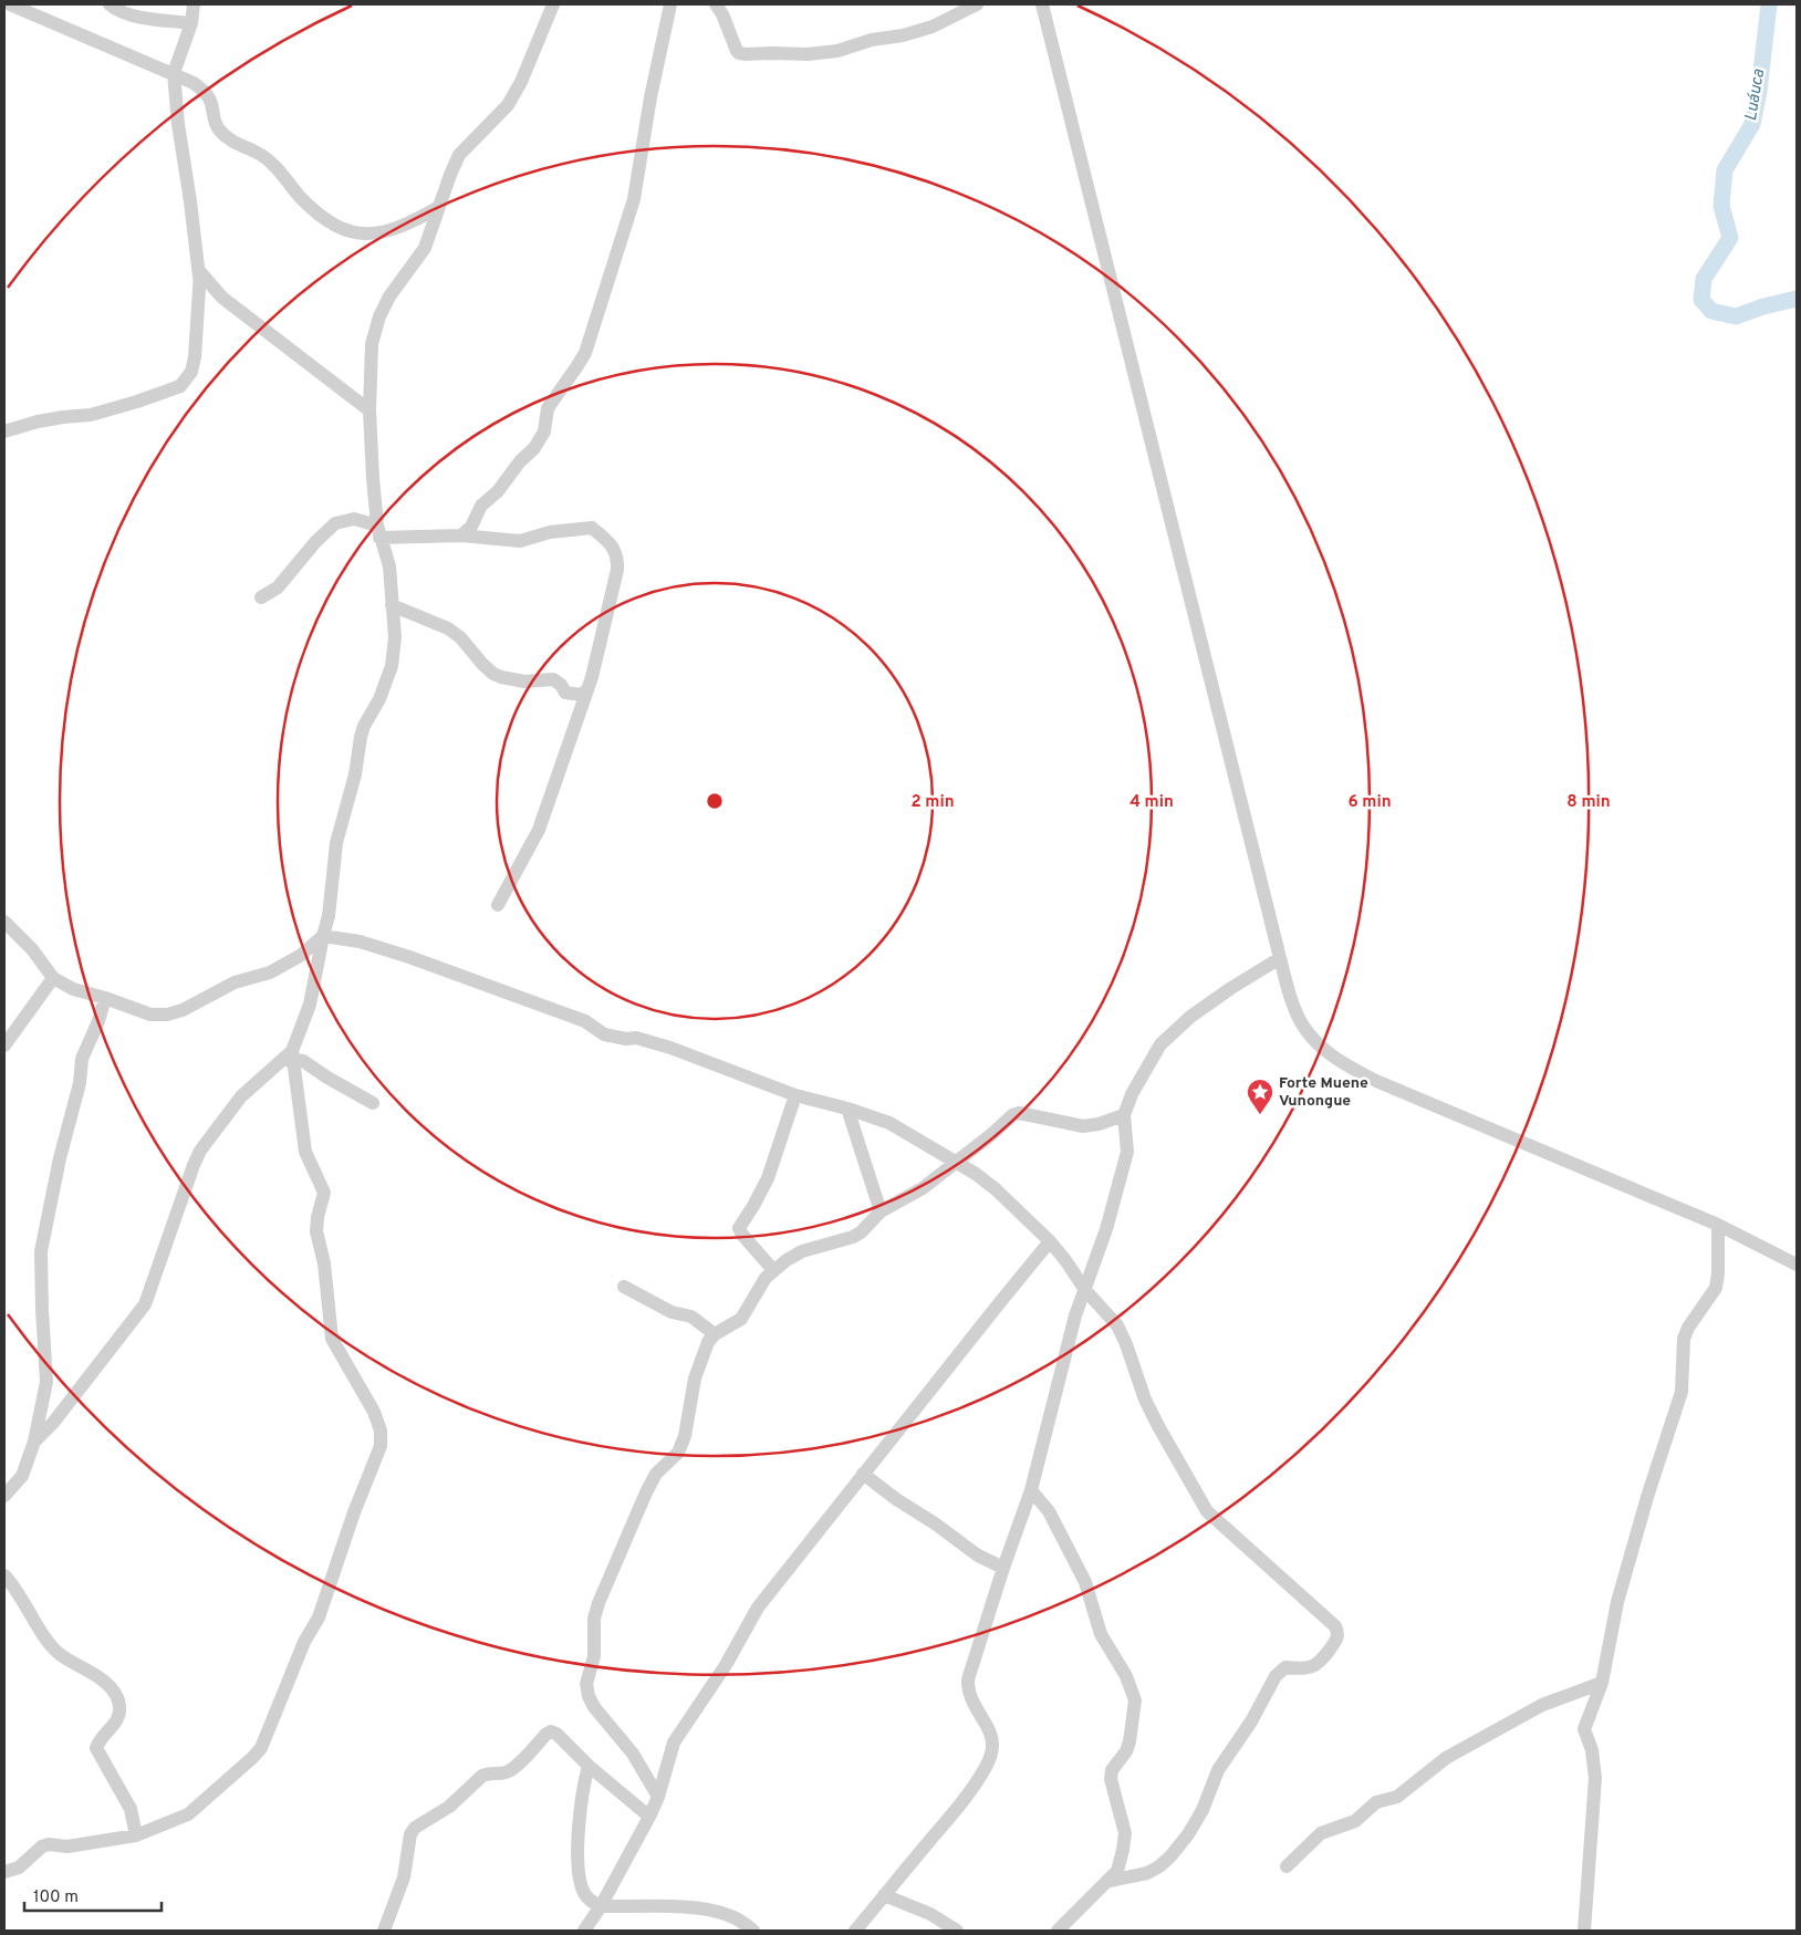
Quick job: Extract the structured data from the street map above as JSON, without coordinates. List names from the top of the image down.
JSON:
{
  "water": ["Luáuca"],
  "places": {
    "place": ["Forte Muene Vunongue"]
  },
  "scale_bar": "100 m",
  "rings": [
    "2 min",
    "4 min",
    "6 min",
    "8 min"
  ]
}
